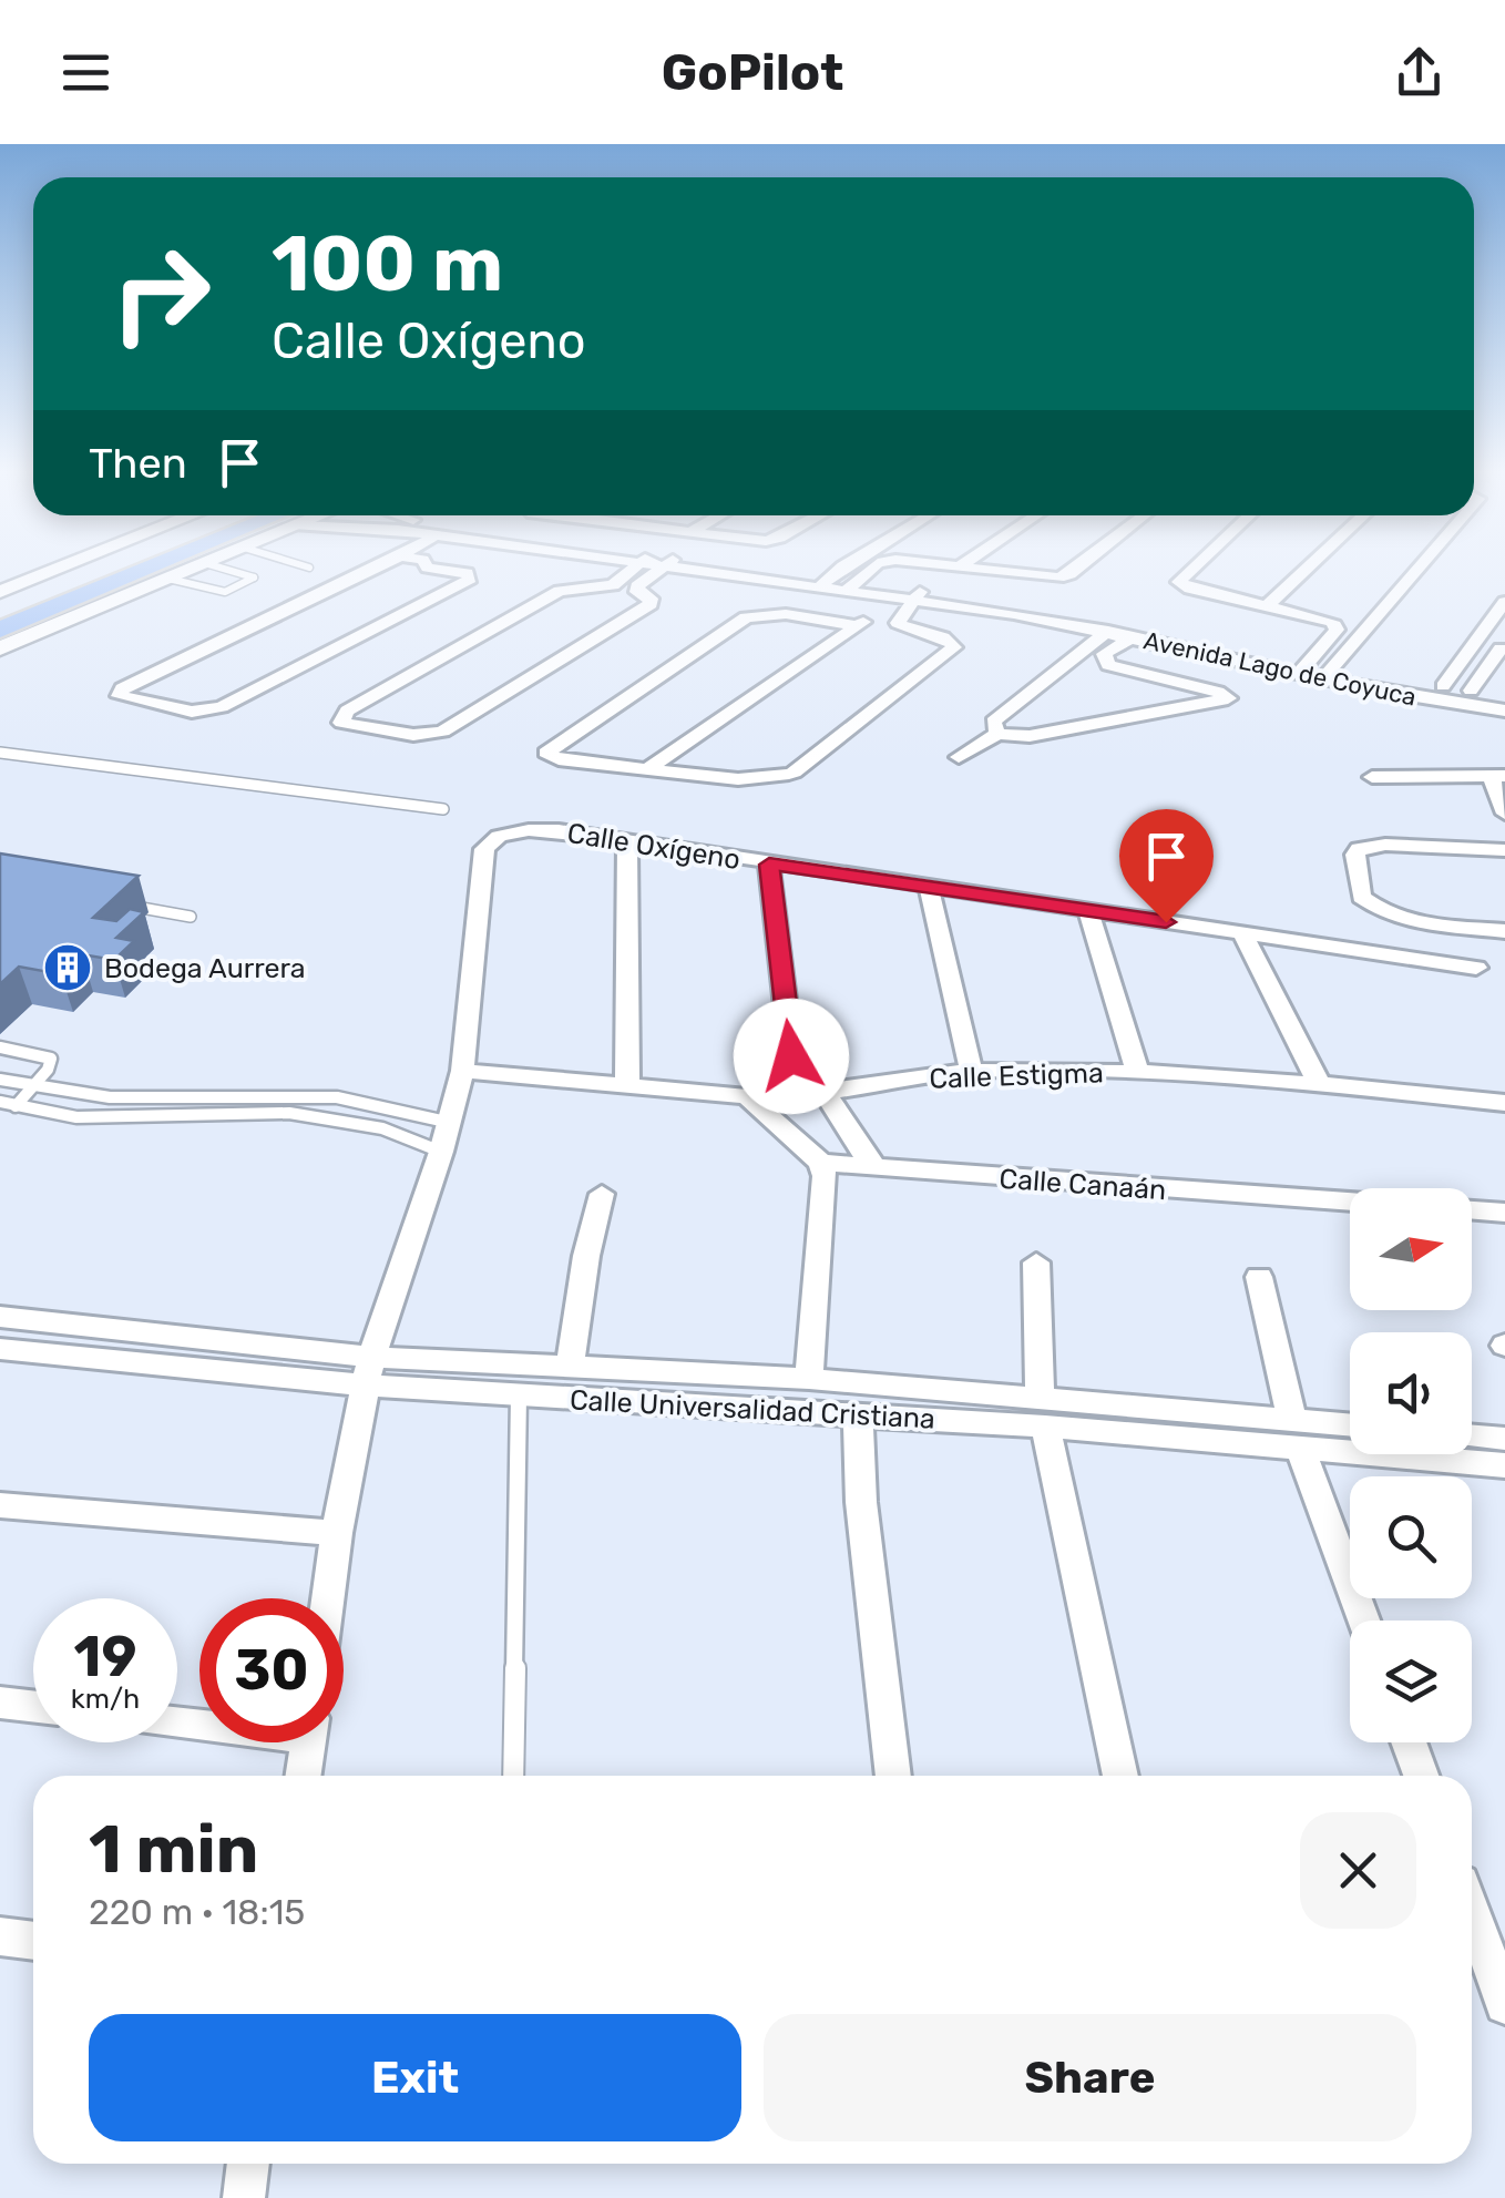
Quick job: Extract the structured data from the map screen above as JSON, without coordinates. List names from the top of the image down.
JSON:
{
  "streets": {
    "street": [
      "Avenida Lago de Coyuca",
      "Calle Oxígeno",
      "Calle Estigma",
      "Calle Canaán",
      "Calle Universalidad Cristiana"
    ]
  },
  "crossings": [
    ["Calle Oxígeno", "Calle Estigma"]
  ],
  "places": {
    "building": ["Bodega Aurrera"]
  },
  "north": "right",
  "page": {
    "header": "GoPilot",
    "turn": ["100 m", "Calle Oxígeno"],
    "then": "Then",
    "speed": "19 km/h",
    "limit": "30",
    "heading": ["1 min", "220 m · 18:15"],
    "buttons": ["Exit", "Share"]
  }
}
